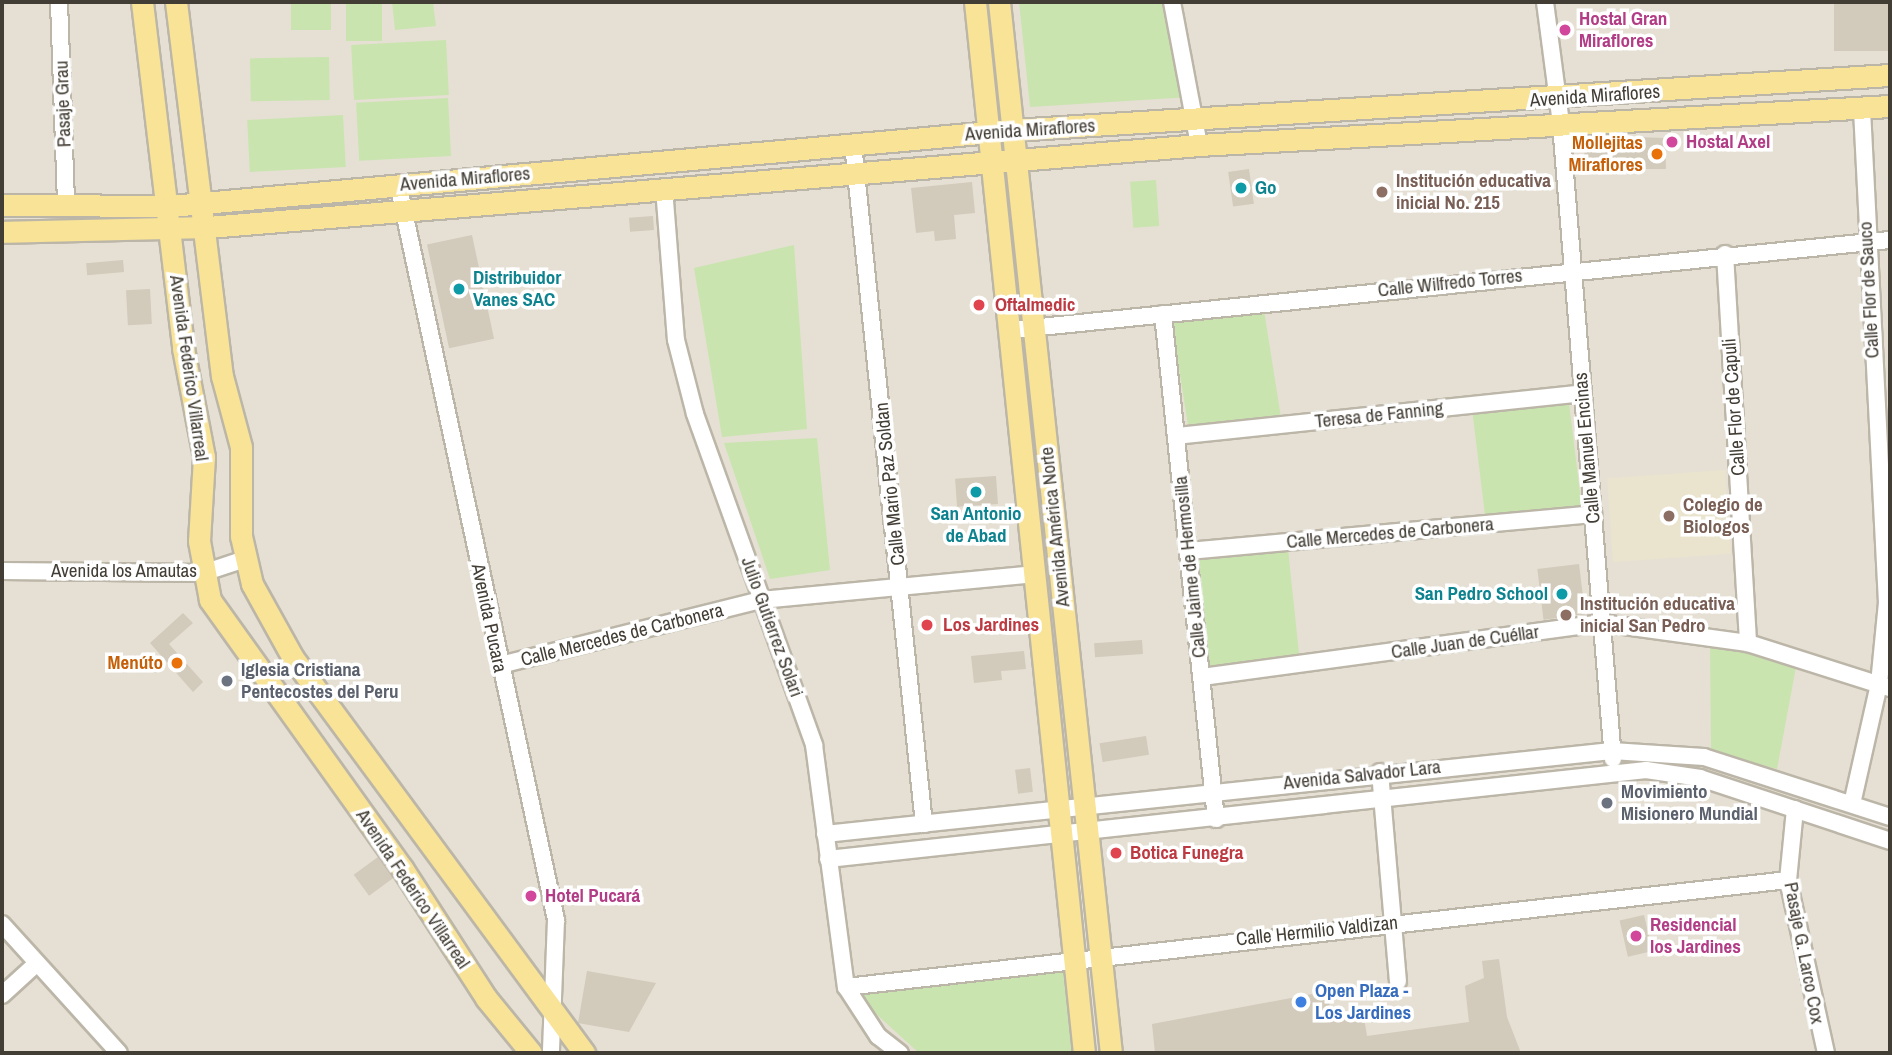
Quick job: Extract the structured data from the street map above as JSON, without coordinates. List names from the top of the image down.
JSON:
{
  "streets": {
    "main road": ["Avenida Miraflores", "Avenida Federico Villarreal", "Avenida América Norte"],
    "street": [
      "Pasaje Grau",
      "Calle Wilfredo Torres",
      "Calle Flor de Sauco",
      "Calle Flor de Capuli",
      "Teresa de Fanning",
      "Calle Manuel Encinas",
      "Calle Mario Paz Soldan",
      "Calle Mercedes de Carbonera",
      "Calle Jaime de Hermosilla",
      "Avenida los Amautas",
      "Avenida Pucara",
      "Julio Gutierrez Solari",
      "Calle Juan de Cuéllar",
      "Avenida Salvador Lara",
      "Calle Hermilio Valdizan",
      "Pasaje G. Larco Cox"
    ]
  },
  "crossings": [
    ["Avenida Miraflores", "Calle Flor de Sauco"],
    ["Avenida Miraflores", "Avenida Federico Villarreal"],
    ["Avenida Miraflores", "Calle Manuel Encinas"],
    ["Avenida Miraflores", "Calle Mario Paz Soldan"],
    ["Avenida Miraflores", "Avenida América Norte"],
    ["Avenida Miraflores", "Avenida Pucara"],
    ["Avenida Miraflores", "Julio Gutierrez Solari"],
    ["Calle Wilfredo Torres", "Calle Flor de Sauco"],
    ["Calle Wilfredo Torres", "Calle Flor de Capuli"],
    ["Calle Wilfredo Torres", "Calle Manuel Encinas"],
    ["Calle Wilfredo Torres", "Avenida América Norte"],
    ["Calle Wilfredo Torres", "Calle Jaime de Hermosilla"],
    ["Calle Flor de Sauco", "Calle Juan de Cuéllar"],
    ["Calle Flor de Sauco", "Avenida Salvador Lara"],
    ["Avenida Federico Villarreal", "Avenida los Amautas"],
    ["Avenida Federico Villarreal", "Avenida Pucara"],
    ["Calle Flor de Capuli", "Calle Juan de Cuéllar"],
    ["Teresa de Fanning", "Calle Manuel Encinas"],
    ["Teresa de Fanning", "Calle Jaime de Hermosilla"],
    ["Calle Manuel Encinas", "Calle Mercedes de Carbonera"],
    ["Calle Manuel Encinas", "Calle Juan de Cuéllar"],
    ["Calle Manuel Encinas", "Avenida Salvador Lara"],
    ["Calle Mario Paz Soldan", "Calle Mercedes de Carbonera"],
    ["Calle Mario Paz Soldan", "Avenida Salvador Lara"],
    ["Avenida América Norte", "Calle Mercedes de Carbonera"],
    ["Avenida América Norte", "Avenida Salvador Lara"],
    ["Avenida América Norte", "Calle Hermilio Valdizan"],
    ["Calle Mercedes de Carbonera", "Calle Jaime de Hermosilla"],
    ["Calle Mercedes de Carbonera", "Avenida Pucara"],
    ["Calle Mercedes de Carbonera", "Julio Gutierrez Solari"],
    ["Calle Jaime de Hermosilla", "Calle Juan de Cuéllar"],
    ["Calle Jaime de Hermosilla", "Avenida Salvador Lara"],
    ["Julio Gutierrez Solari", "Avenida Salvador Lara"],
    ["Julio Gutierrez Solari", "Calle Hermilio Valdizan"],
    ["Avenida Salvador Lara", "Pasaje G. Larco Cox"],
    ["Calle Hermilio Valdizan", "Pasaje G. Larco Cox"]
  ],
  "places": [
    "Hostal Gran Miraflores",
    "Hostal Axel",
    "Mollejitas Miraflores",
    "Go",
    "Institución educativa inicial No. 215",
    "Distribuidor Vanes SAC",
    "Oftalmedic",
    "San Antonio de Abad",
    "Colegio de Biologos",
    "San Pedro School",
    "Institución educativa inicial San Pedro",
    "Los Jardines",
    "Menúto",
    "Iglesia Cristiana Pentecostes del Peru",
    "Movimiento Misionero Mundial",
    "Botica Funegra",
    "Hotel Pucará",
    "Residencial los Jardines",
    "Open Plaza - Los Jardines"
  ]
}
